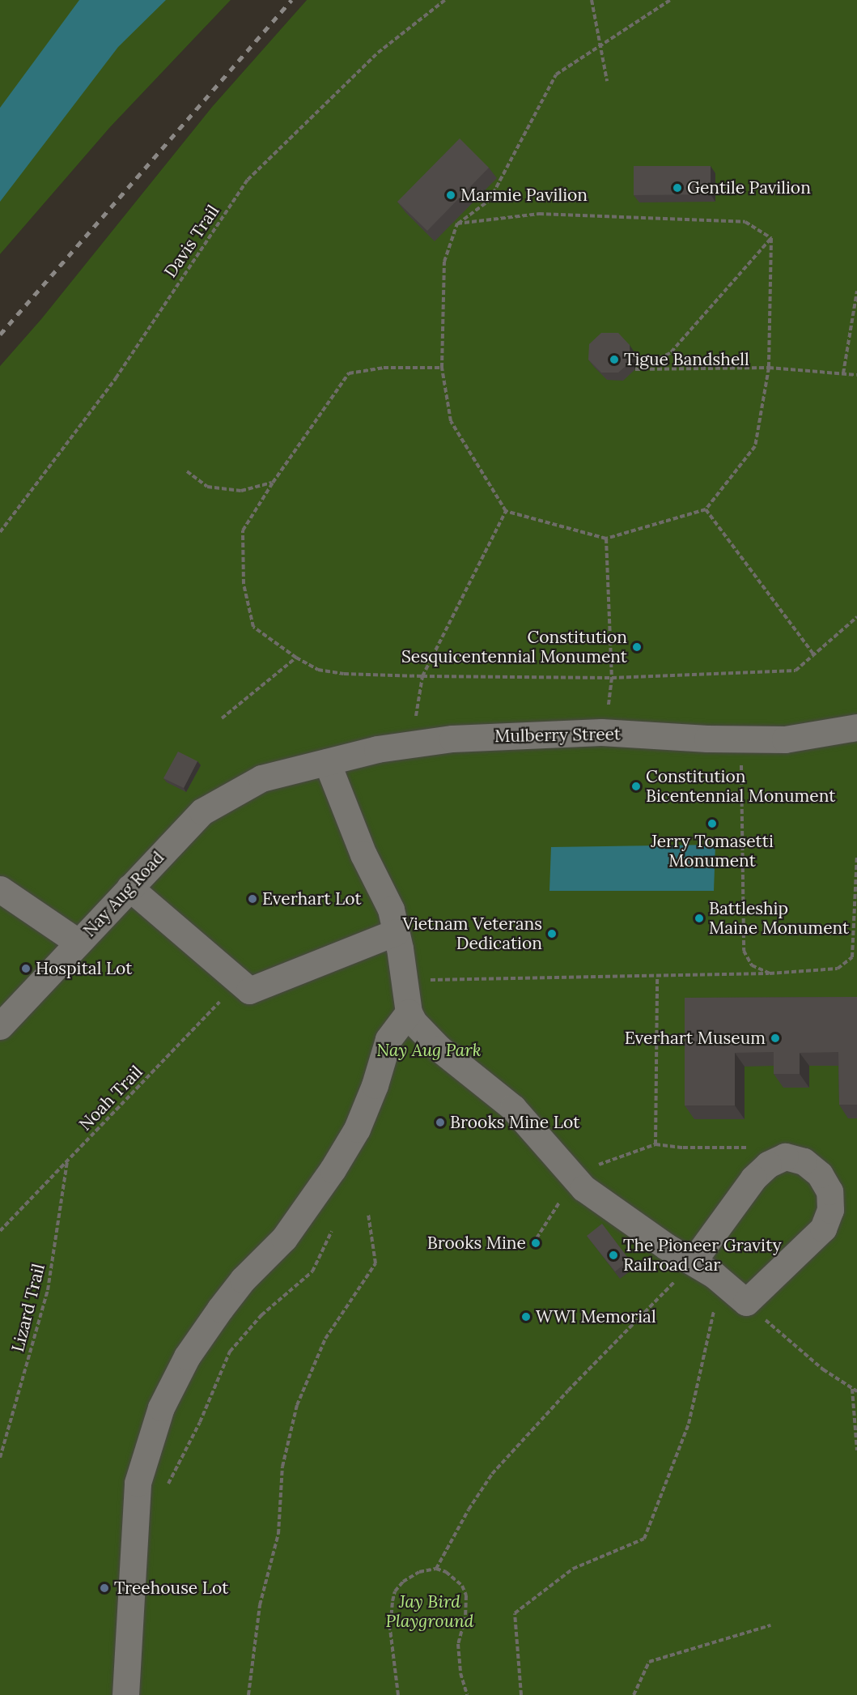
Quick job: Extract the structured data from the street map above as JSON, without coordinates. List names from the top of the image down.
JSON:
{
  "streets": {
    "street": ["Mulberry Street", "Nay Aug Road"],
    "path": ["Davis Trail", "Noah Trail", "Lizard Trail"]
  },
  "crossings": [
    ["Mulberry Street", "Nay Aug Road"],
    ["Noah Trail", "Lizard Trail"]
  ],
  "parks": ["Nay Aug Park", "Jay Bird Playground"],
  "places": [
    "Gentile Pavilion",
    "Marmie Pavilion",
    "Tigue Bandshell",
    "Constitution Sesquicentennial Monument",
    "Constitution Bicentennial Monument",
    "Jerry Tomasetti Monument",
    "Everhart Lot",
    "Battleship Maine Monument",
    "Vietnam Veterans Dedication",
    "Hospital Lot",
    "Everhart Museum",
    "Brooks Mine Lot",
    "Brooks Mine",
    "The Pioneer Gravity Railroad Car",
    "WWI Memorial",
    "Treehouse Lot"
  ]
}
